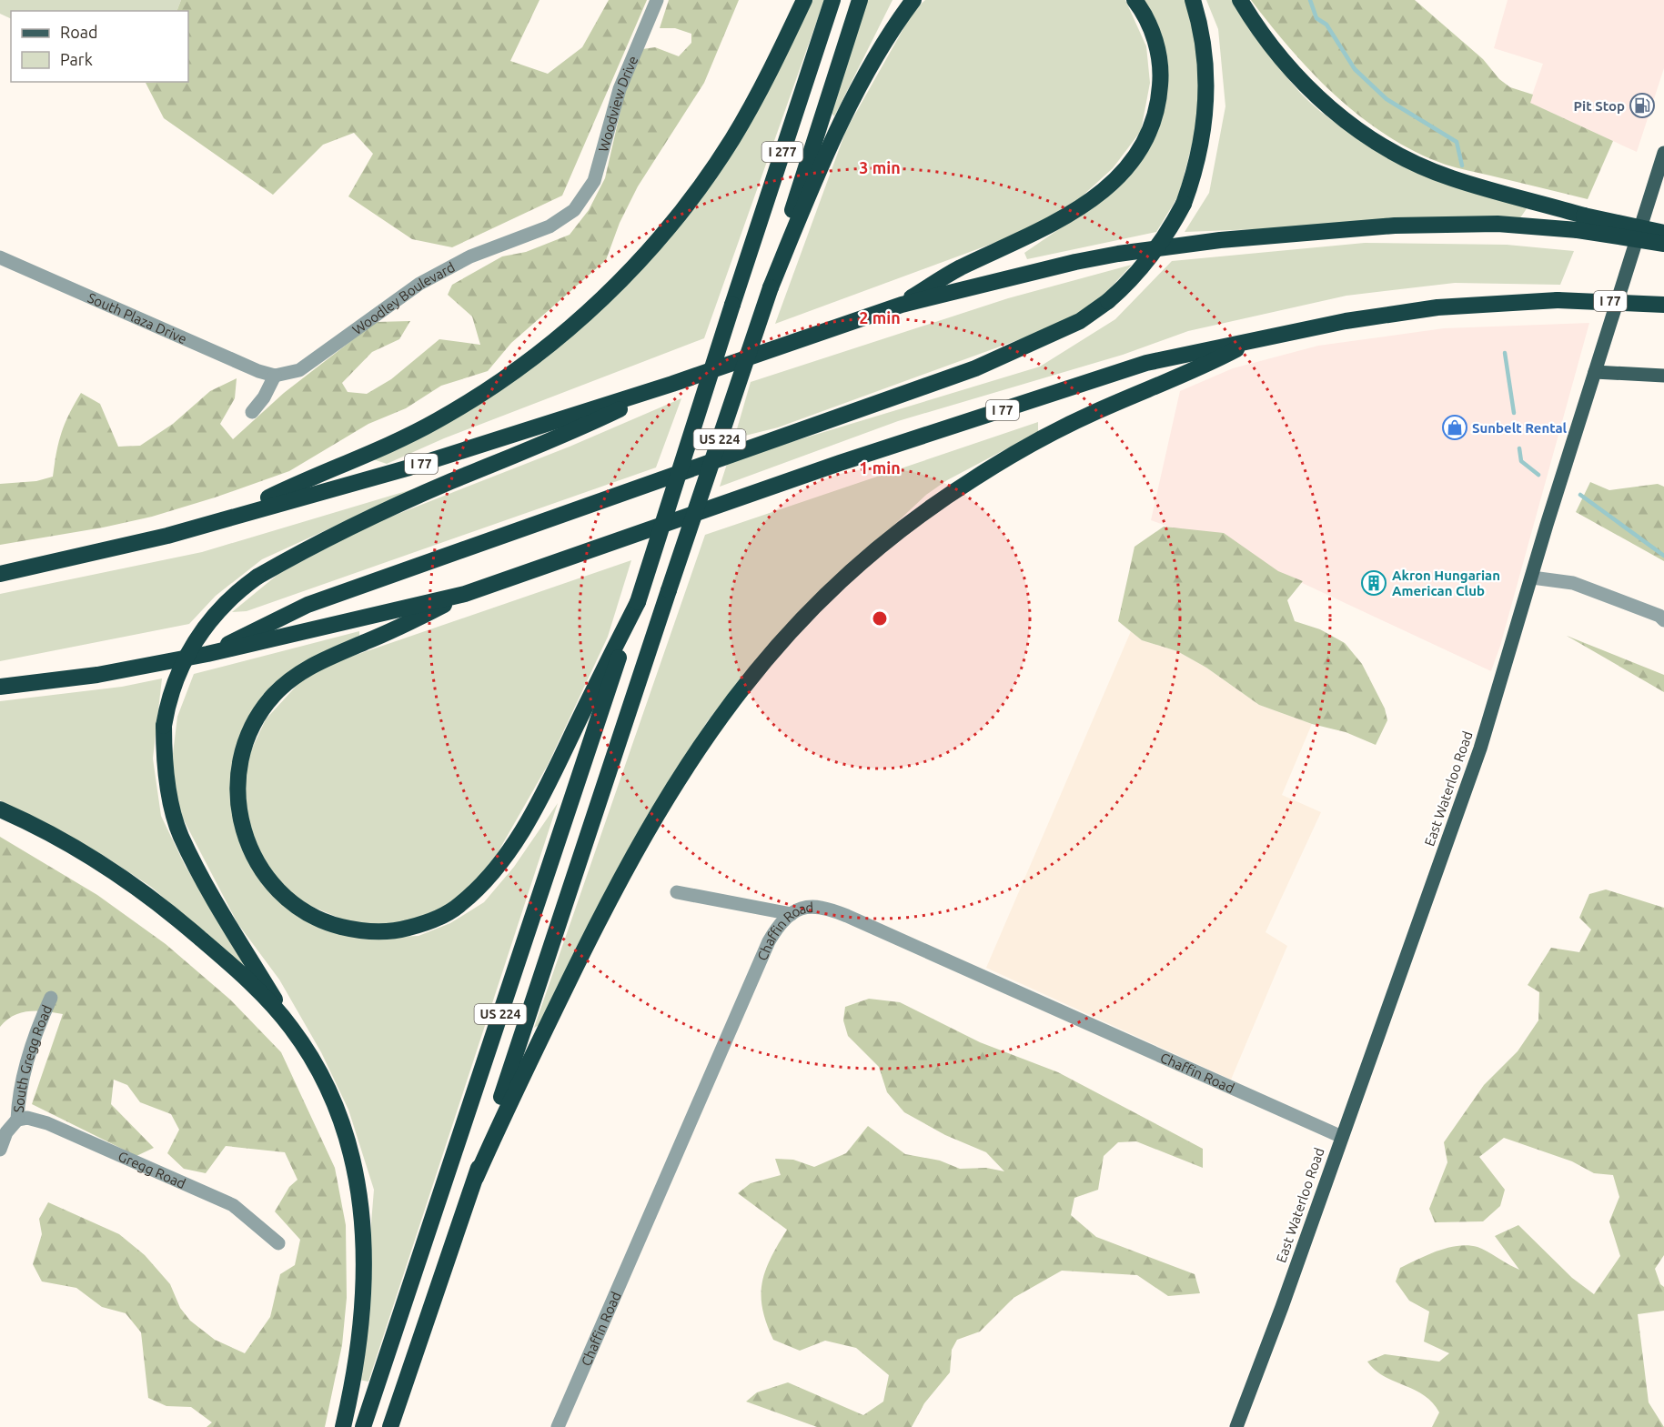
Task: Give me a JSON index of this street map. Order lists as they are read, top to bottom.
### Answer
{
  "streets": {
    "highway": ["I 277", "I 77", "US 224"],
    "main road": ["East Waterloo Road"],
    "street": [
      "Woodview Drive",
      "Woodley Boulevard",
      "South Plaza Drive",
      "Chaffin Road",
      "South Gregg Road",
      "Gregg Road"
    ]
  },
  "crossings": [
    ["Woodview Drive", "Woodley Boulevard"],
    ["I 277", "US 224"],
    ["Woodley Boulevard", "South Plaza Drive"],
    ["East Waterloo Road", "Chaffin Road"],
    ["South Gregg Road", "Gregg Road"]
  ],
  "places": {
    "fuel station": ["Pit Stop"],
    "shop": ["Sunbelt Rental"],
    "building": ["Akron Hungarian American Club"]
  },
  "legend": ["Road", "Park"],
  "rings": ["3 min", "2 min", "1 min"]
}
